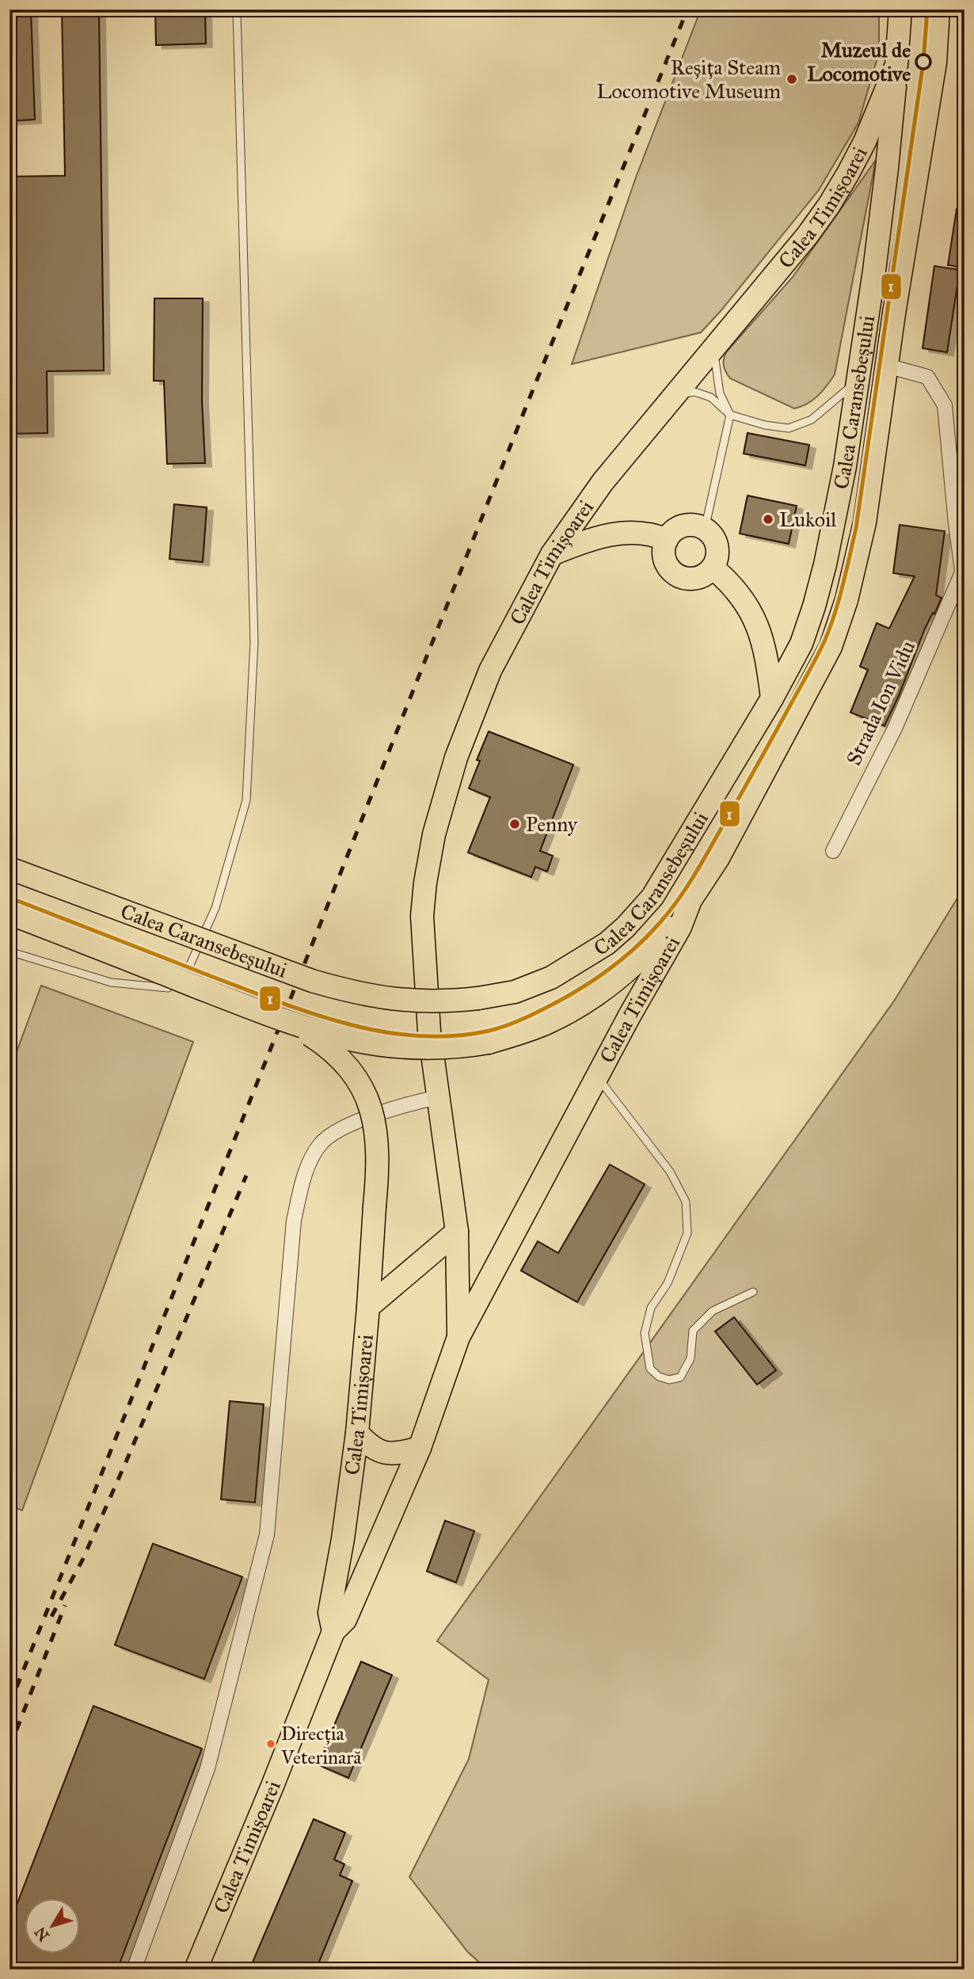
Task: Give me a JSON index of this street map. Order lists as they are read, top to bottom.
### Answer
{
  "streets": {
    "main road": ["Calea Timișoarei", "Calea Caransebeșului"],
    "street": ["Strada Ion Vidu"]
  },
  "crossings": [
    ["Calea Timișoarei", "Calea Caransebeșului"],
    ["Calea Timișoarei", "Strada Ion Vidu"]
  ],
  "places": [
    "Muzeul de Locomotive",
    "Reșița Steam Locomotive Museum",
    "Lukoil",
    "Penny",
    "Direcția Veterinară"
  ],
  "lines": ["transit line 1"],
  "north": "bottom left"
}
